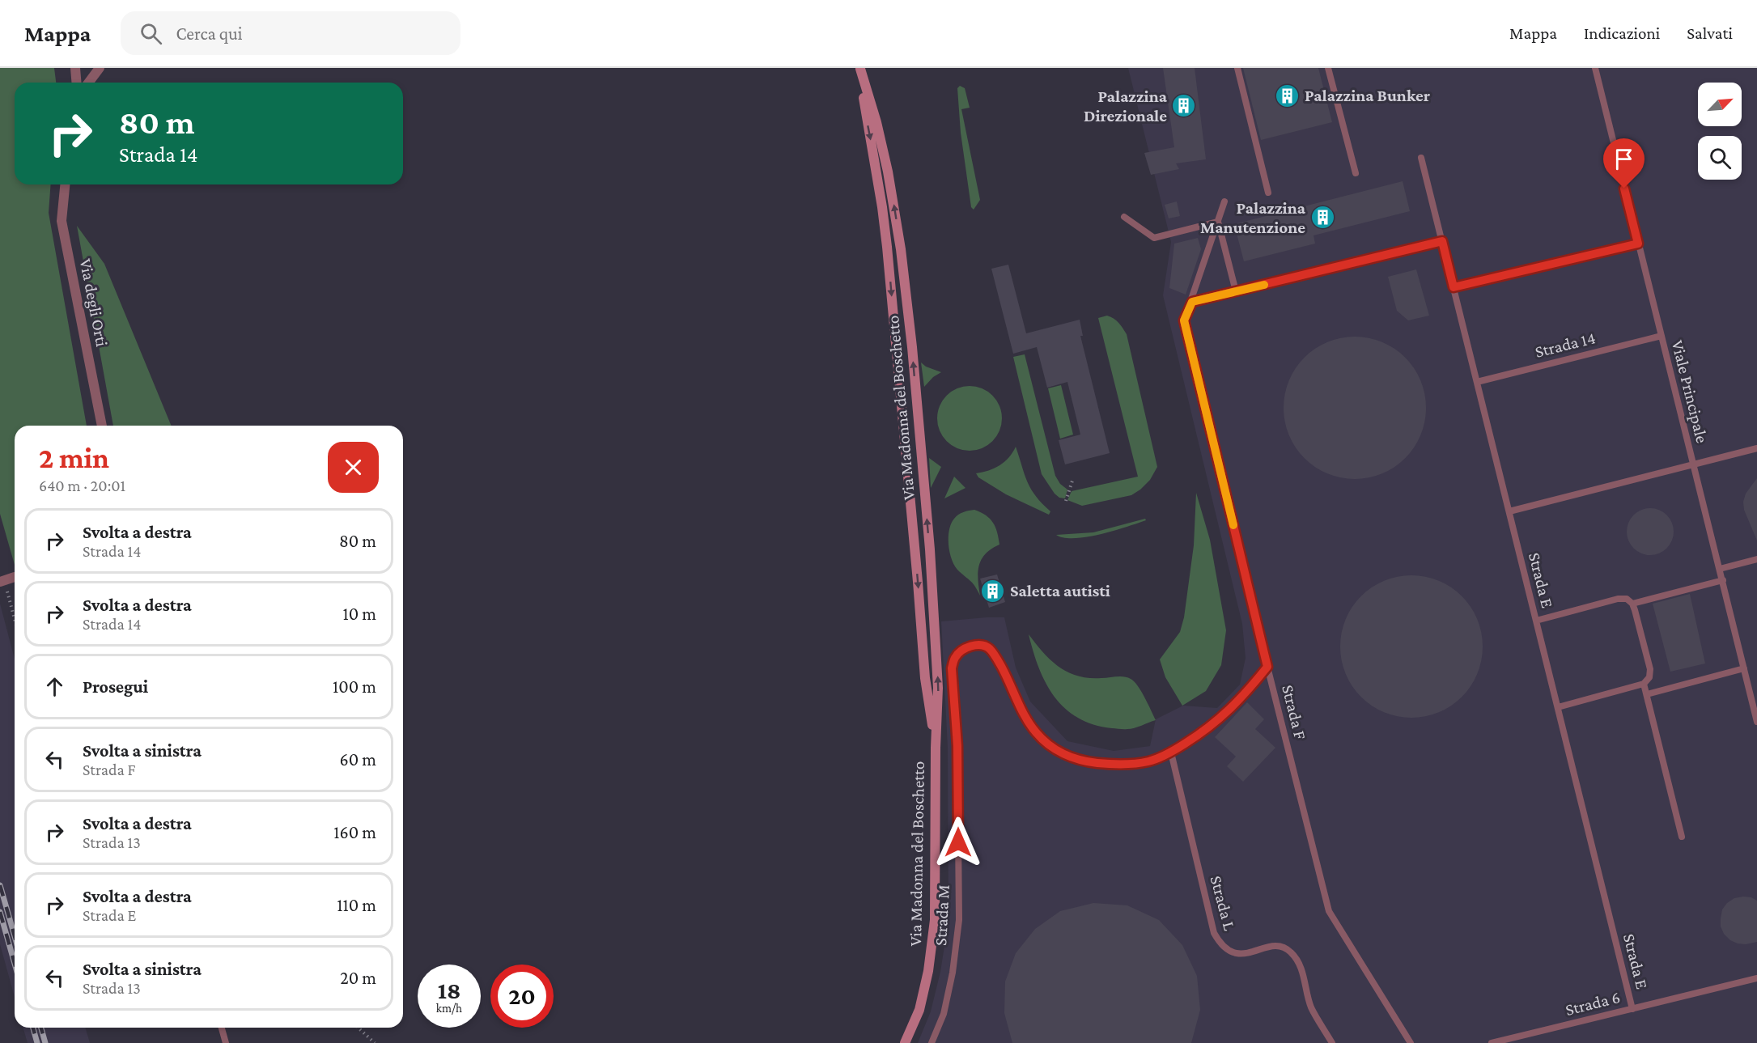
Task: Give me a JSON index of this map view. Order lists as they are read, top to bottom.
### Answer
{
  "streets": {
    "main road": ["Via Madonna del Boschetto"],
    "street": ["Via degli Orti"],
    "lane": [
      "Strada 14",
      "Viale Principale",
      "Strada E",
      "Strada F",
      "Strada L",
      "Strada M",
      "Strada 6"
    ]
  },
  "crossings": [
    ["Strada 14", "Viale Principale"],
    ["Strada 14", "Strada E"],
    ["Strada E", "Strada 6"],
    ["Strada L", "Strada M"]
  ],
  "places": {
    "building": [
      "Palazzina Bunker",
      "Palazzina Direzionale",
      "Palazzina Manutenzione",
      "Saletta autisti"
    ]
  },
  "north": "top right",
  "page": {
    "header": "Mappa",
    "search": "Cerca qui",
    "nav": ["Mappa", "Indicazioni", "Salvati"],
    "turn": ["80 m", "Strada 14"],
    "heading": ["2 min", "640 m · 20:01"],
    "list": [
      {
        "name": "Svolta a destra",
        "note": "Strada 14",
        "value": "80 m"
      },
      {
        "name": "Svolta a destra",
        "note": "Strada 14",
        "value": "10 m"
      },
      {
        "name": "Prosegui",
        "value": "100 m"
      },
      {
        "name": "Svolta a sinistra",
        "note": "Strada F",
        "value": "60 m"
      },
      {
        "name": "Svolta a destra",
        "note": "Strada 13",
        "value": "160 m"
      },
      {
        "name": "Svolta a destra",
        "note": "Strada E",
        "value": "110 m"
      },
      {
        "name": "Svolta a sinistra",
        "note": "Strada 13",
        "value": "20 m"
      }
    ],
    "speed": "18 km/h",
    "limit": "20"
  }
}
